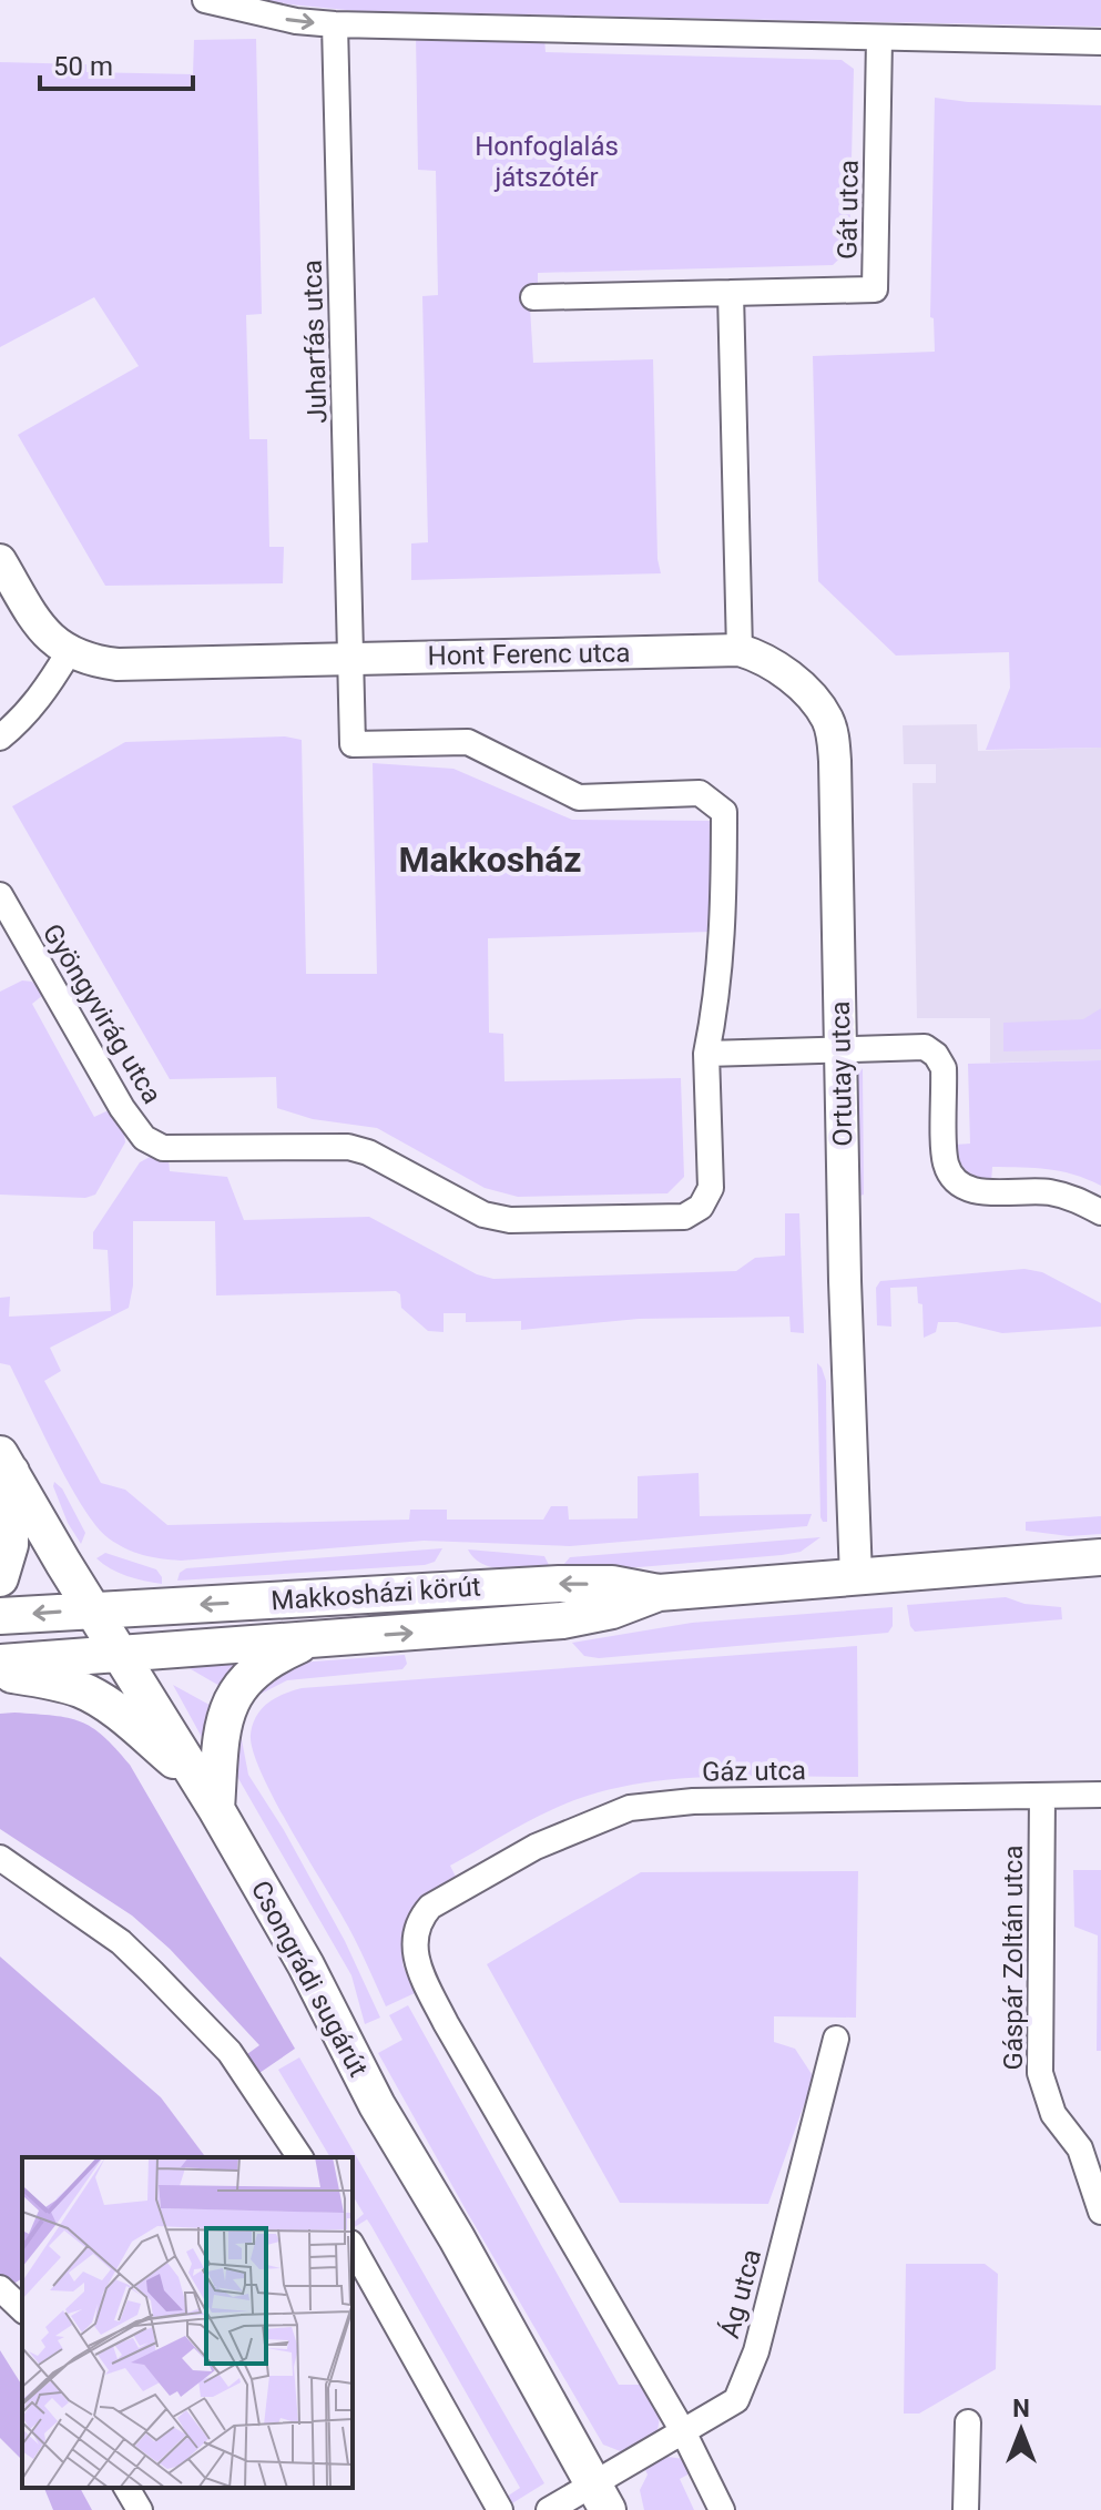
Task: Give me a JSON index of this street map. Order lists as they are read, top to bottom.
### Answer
{
  "streets": {
    "main road": ["Makkosházi körút", "Csongrádi sugárút"],
    "street": [
      "Gát utca",
      "Juharfás utca",
      "Hont Ferenc utca",
      "Gyöngyvirág utca",
      "Ortutay utca",
      "Gáz utca",
      "Gáspár Zoltán utca",
      "Ág utca"
    ]
  },
  "crossings": [
    ["Juharfás utca", "Hont Ferenc utca"],
    ["Hont Ferenc utca", "Ortutay utca"],
    ["Ortutay utca", "Makkosházi körút"],
    ["Makkosházi körút", "Csongrádi sugárút"],
    ["Gáz utca", "Gáspár Zoltán utca"],
    ["Gáz utca", "Ág utca"],
    ["Csongrádi sugárút", "Ág utca"]
  ],
  "districts": ["Makkosház"],
  "parks": ["Honfoglalás játszótér"],
  "scale_bar": "50 m",
  "north": "top"
}
